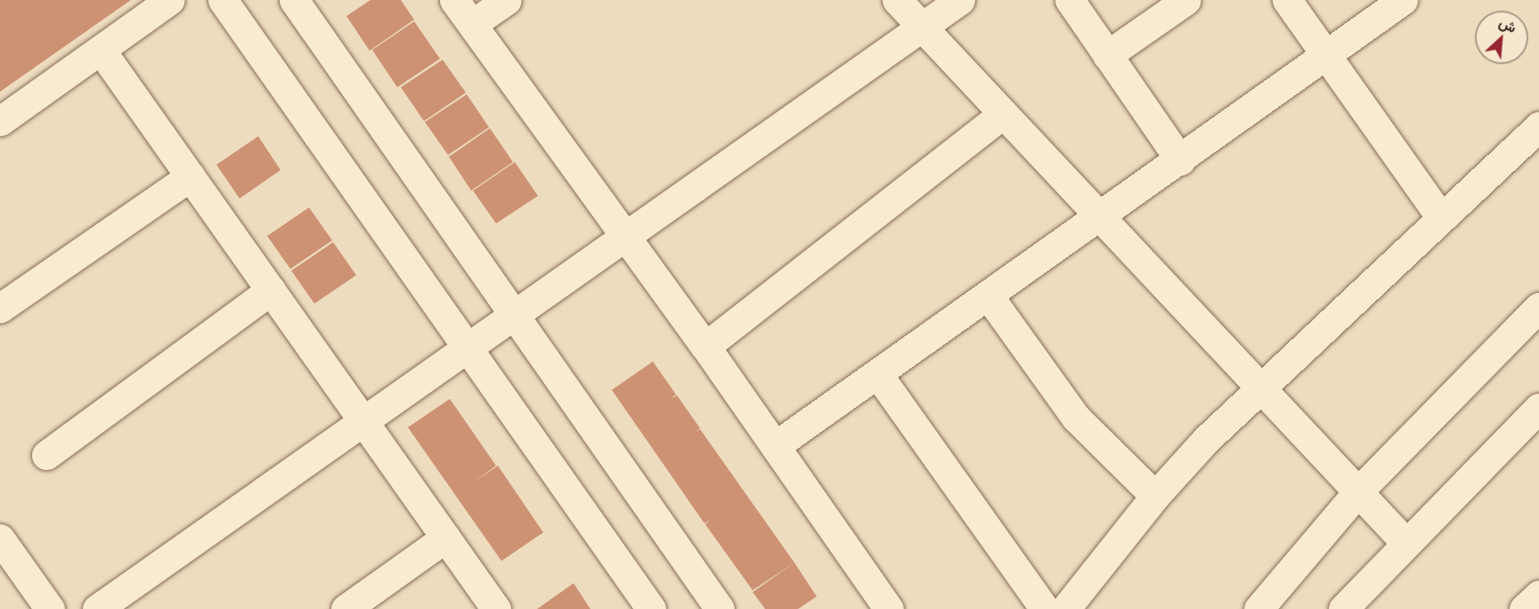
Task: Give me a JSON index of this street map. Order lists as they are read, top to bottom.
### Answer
{
  "north": "top right"
}
